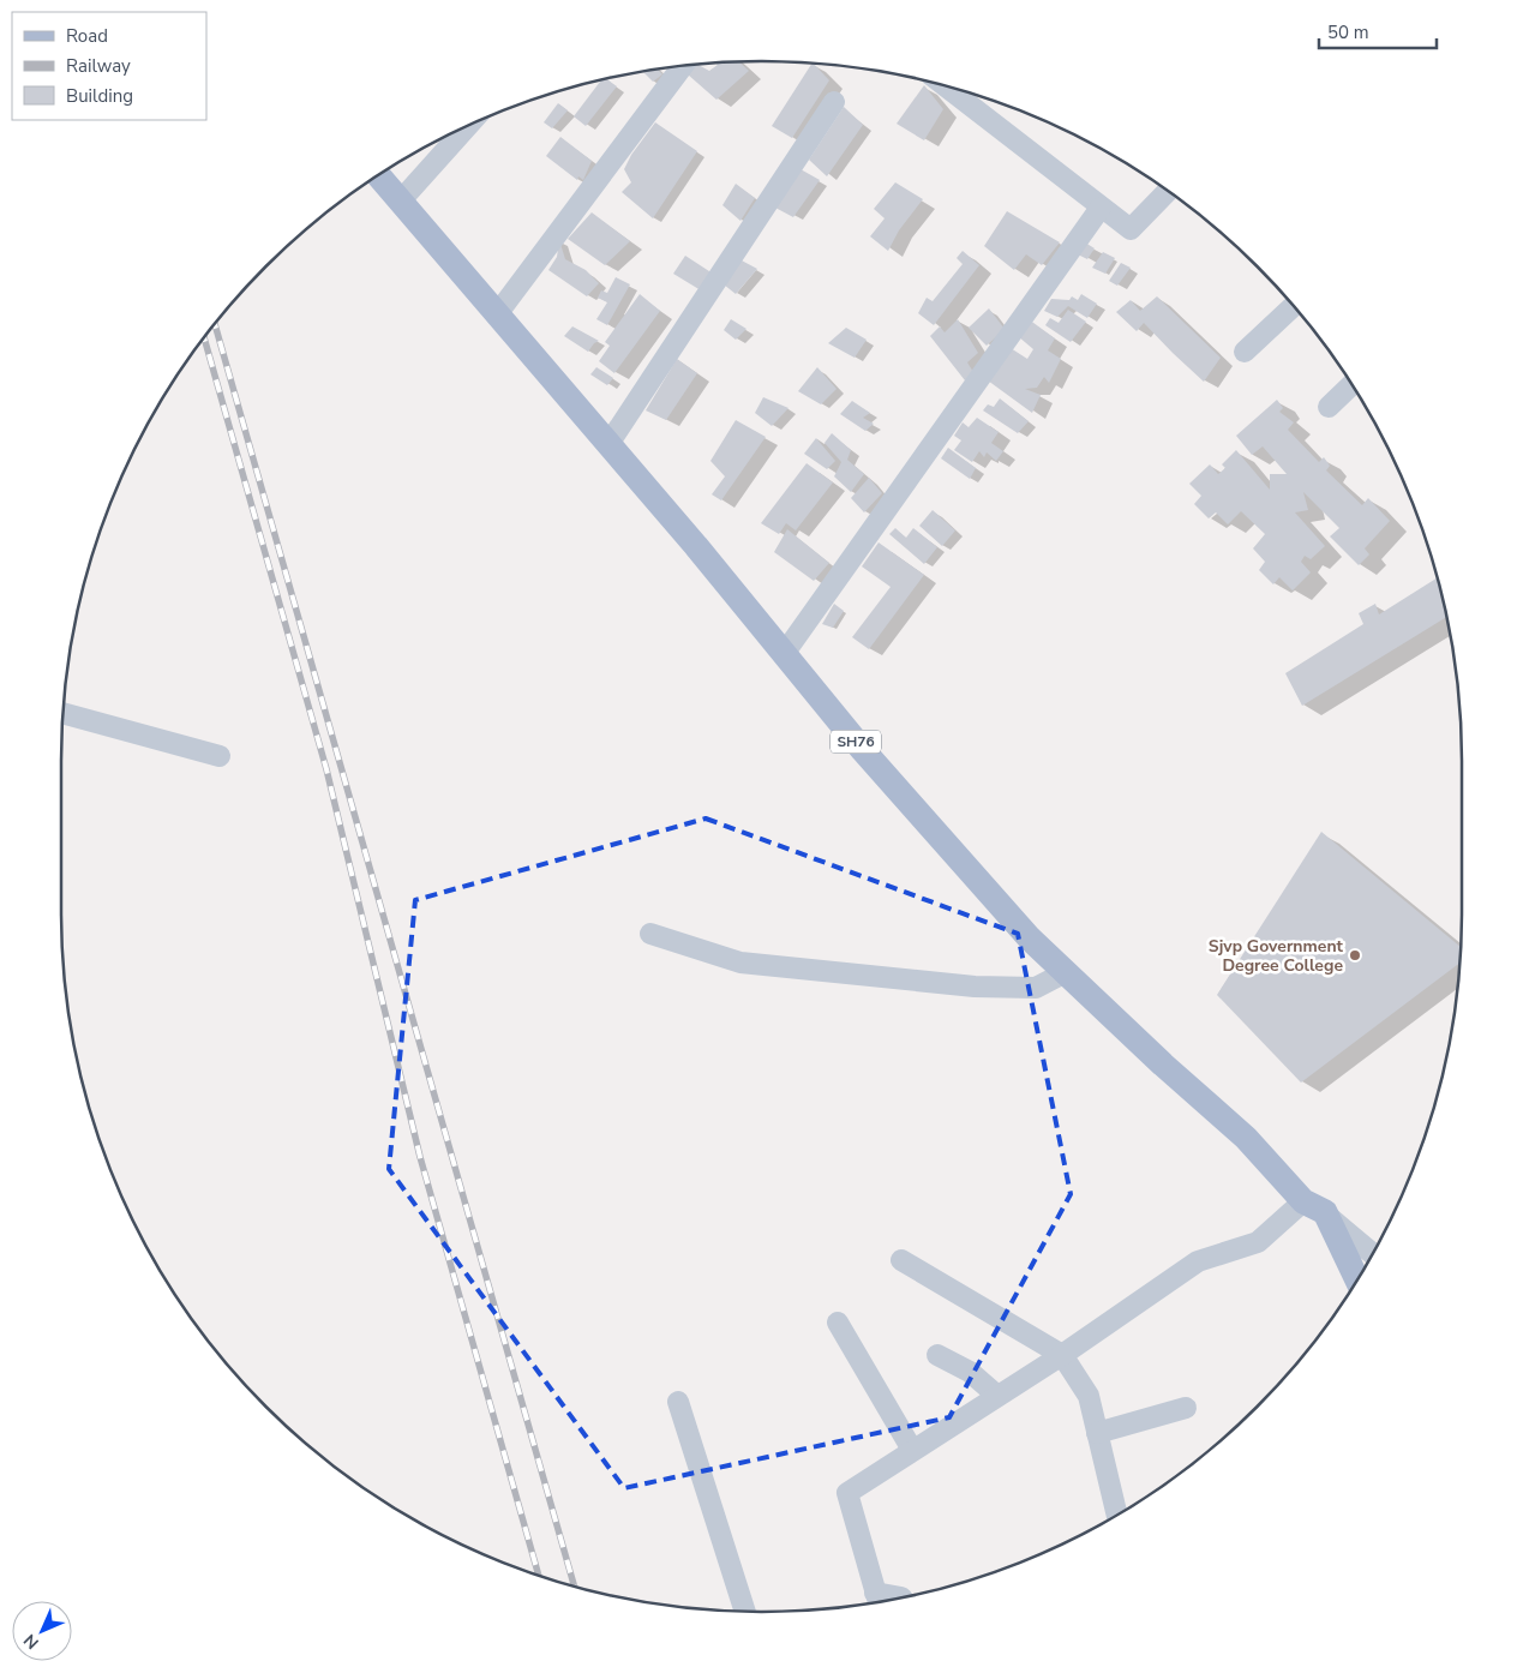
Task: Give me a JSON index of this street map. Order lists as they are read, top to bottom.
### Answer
{
  "streets": {
    "main road": ["SH76"]
  },
  "places": ["Sjvp Government Degree College"],
  "legend": ["Road", "Railway", "Building"],
  "scale_bar": "50 m",
  "north": "bottom left"
}
